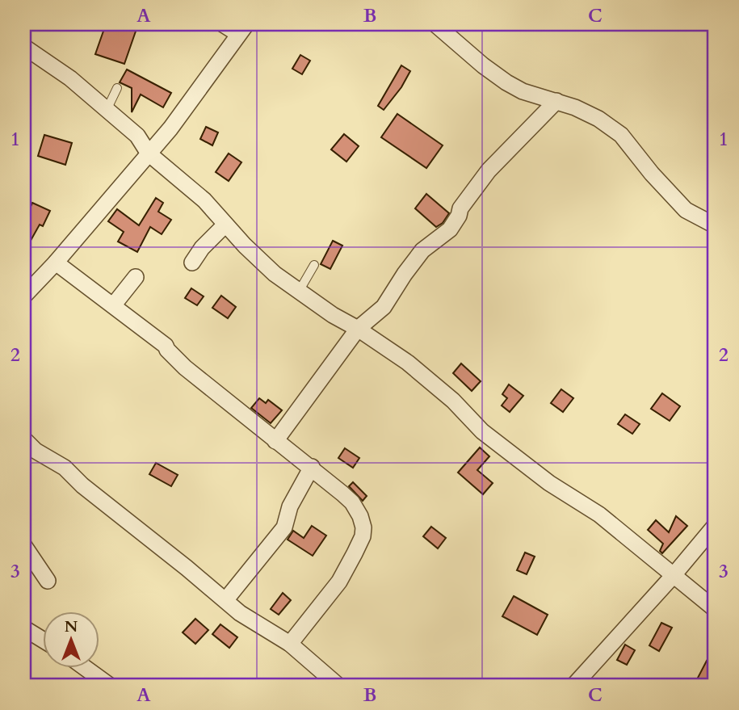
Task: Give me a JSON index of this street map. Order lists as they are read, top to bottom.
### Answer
{
  "north": "top",
  "grid": {
    "columns": ["A", "B", "C"],
    "rows": ["1", "2", "3"]
  }
}
